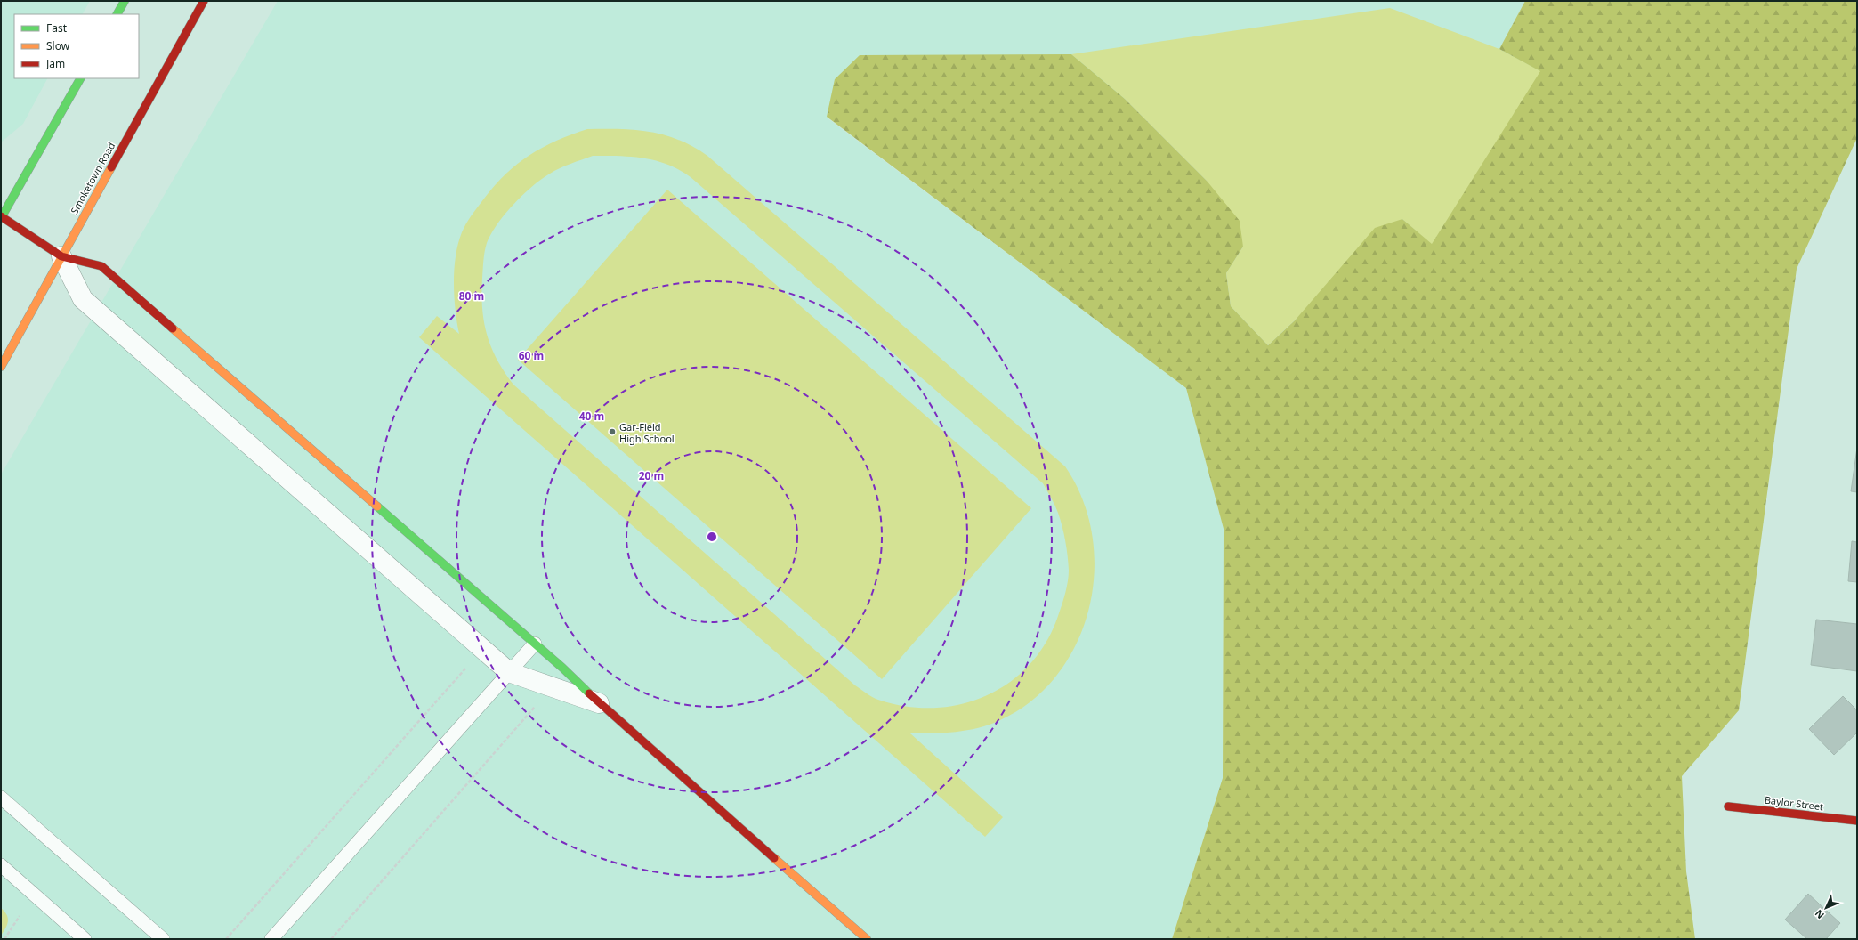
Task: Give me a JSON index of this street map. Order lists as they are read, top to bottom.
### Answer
{
  "streets": {
    "street": ["Smoketown Road", "Baylor Street"]
  },
  "places": ["Gar-Field High School"],
  "legend": ["Fast", "Slow", "Jam"],
  "north": "bottom left",
  "rings": [
    "80 m",
    "60 m",
    "40 m",
    "20 m"
  ]
}
